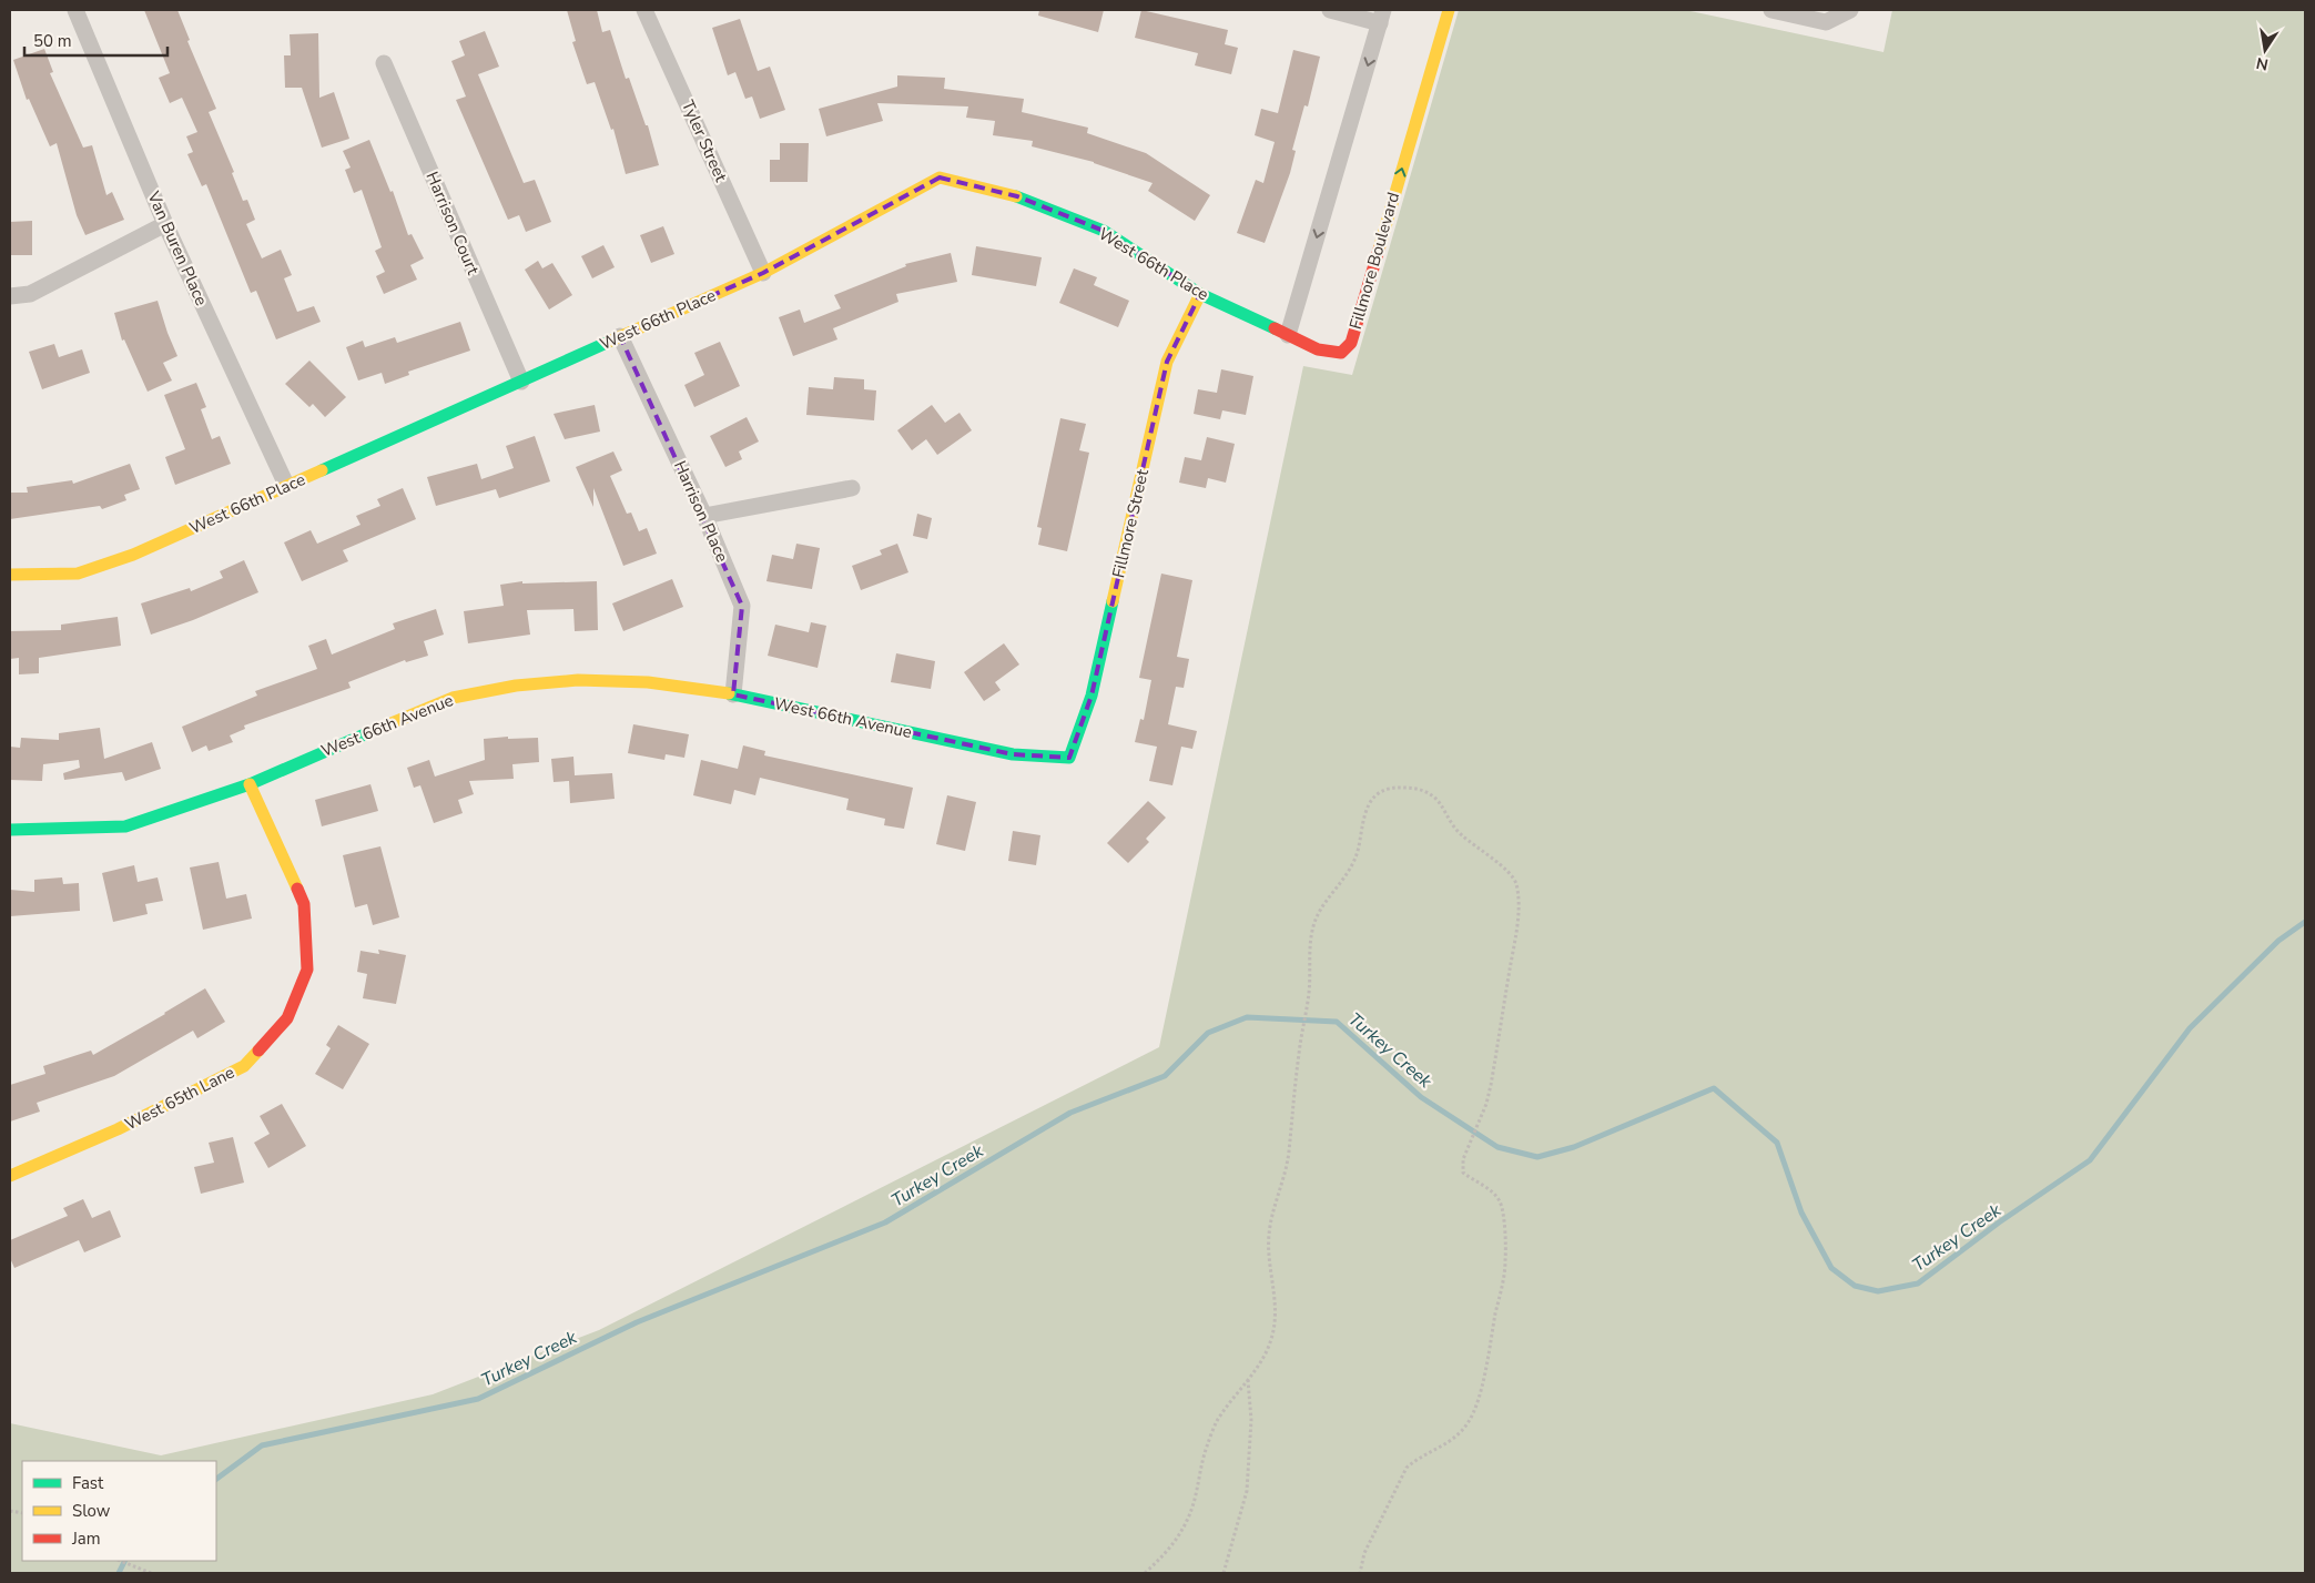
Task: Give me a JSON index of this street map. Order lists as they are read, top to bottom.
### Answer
{
  "streets": {
    "street": [
      "Tyler Street",
      "Harrison Court",
      "Van Buren Place",
      "Fillmore Boulevard",
      "West 66th Place",
      "Harrison Place",
      "Fillmore Street",
      "West 66th Avenue",
      "West 65th Lane"
    ]
  },
  "crossings": [
    ["Tyler Street", "West 66th Place"],
    ["Harrison Court", "West 66th Place"],
    ["Van Buren Place", "West 66th Place"],
    ["Fillmore Boulevard", "West 66th Place"],
    ["West 66th Place", "Harrison Place"],
    ["West 66th Place", "Fillmore Street"],
    ["Harrison Place", "West 66th Avenue"],
    ["Fillmore Street", "West 66th Avenue"],
    ["West 66th Avenue", "West 65th Lane"]
  ],
  "water": ["Turkey Creek"],
  "legend": ["Fast", "Slow", "Jam"],
  "scale_bar": "50 m",
  "north": "bottom"
}
